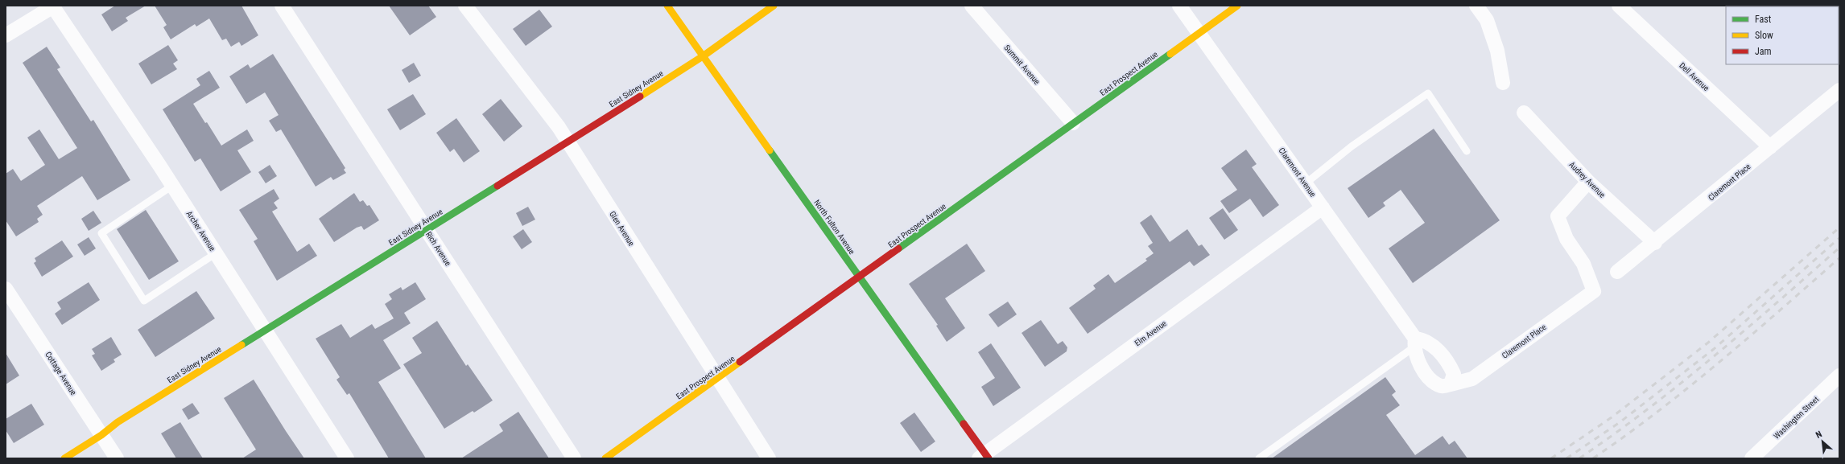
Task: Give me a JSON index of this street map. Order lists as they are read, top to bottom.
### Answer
{
  "streets": {
    "street": [
      "Summit Avenue",
      "East Prospect Avenue",
      "Dell Avenue",
      "East Sidney Avenue",
      "Claremont Avenue",
      "Audrey Avenue",
      "Claremont Place",
      "North Fulton Avenue",
      "Glen Avenue",
      "Archer Avenue",
      "Rich Avenue",
      "Elm Avenue",
      "Cottage Avenue",
      "Washington Street"
    ]
  },
  "crossings": [
    ["Summit Avenue", "East Prospect Avenue"],
    ["East Prospect Avenue", "Claremont Avenue"],
    ["East Prospect Avenue", "North Fulton Avenue"],
    ["East Prospect Avenue", "Glen Avenue"],
    ["Dell Avenue", "Claremont Place"],
    ["East Sidney Avenue", "North Fulton Avenue"],
    ["East Sidney Avenue", "Glen Avenue"],
    ["East Sidney Avenue", "Archer Avenue"],
    ["East Sidney Avenue", "Rich Avenue"],
    ["East Sidney Avenue", "Cottage Avenue"],
    ["Claremont Avenue", "Claremont Place"],
    ["Claremont Avenue", "Elm Avenue"],
    ["Audrey Avenue", "Claremont Place"],
    ["North Fulton Avenue", "Elm Avenue"]
  ],
  "legend": ["Fast", "Slow", "Jam"],
  "north": "top left"
}
